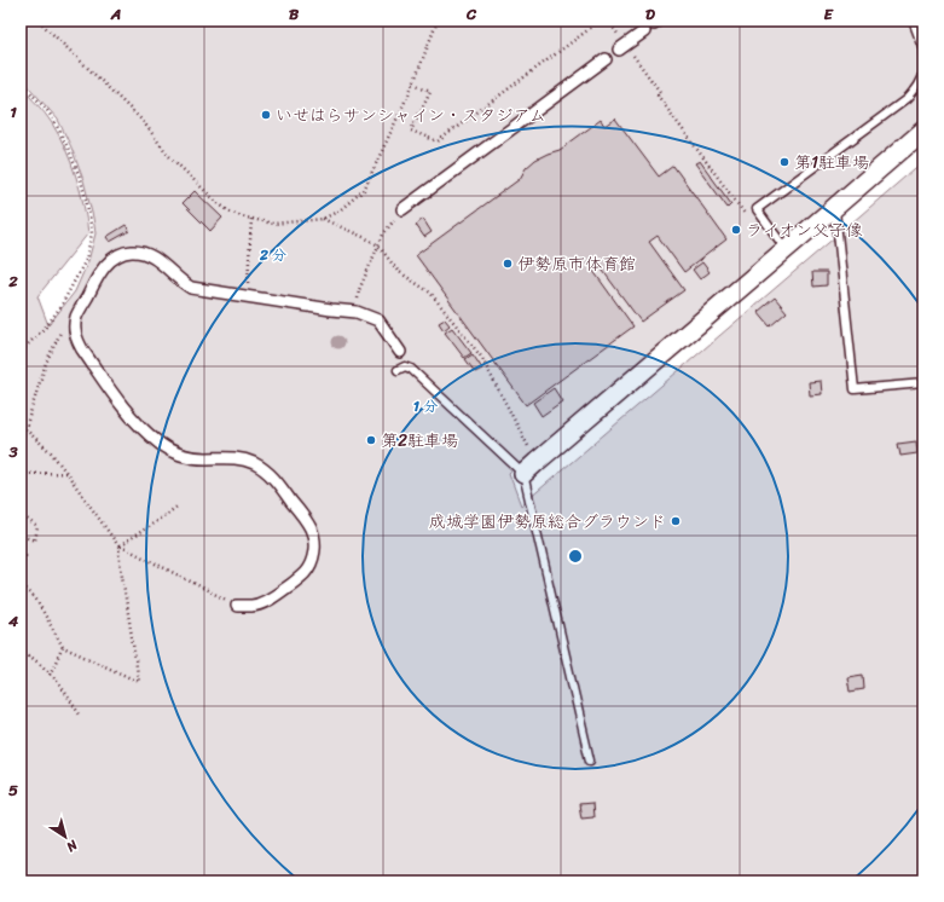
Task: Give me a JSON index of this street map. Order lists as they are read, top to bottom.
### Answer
{
  "places": [
    "いせはらサンシャイン・スタジアム",
    "第1駐車場",
    "ライオン父子像",
    "伊勢原市体育館",
    "第2駐車場",
    "成城学園伊勢原総合グラウンド"
  ],
  "north": "bottom right",
  "grid": {
    "columns": [
      "A",
      "B",
      "C",
      "D",
      "E"
    ],
    "rows": [
      "1",
      "2",
      "3",
      "4",
      "5"
    ]
  },
  "rings": ["2 分", "1 分"]
}
